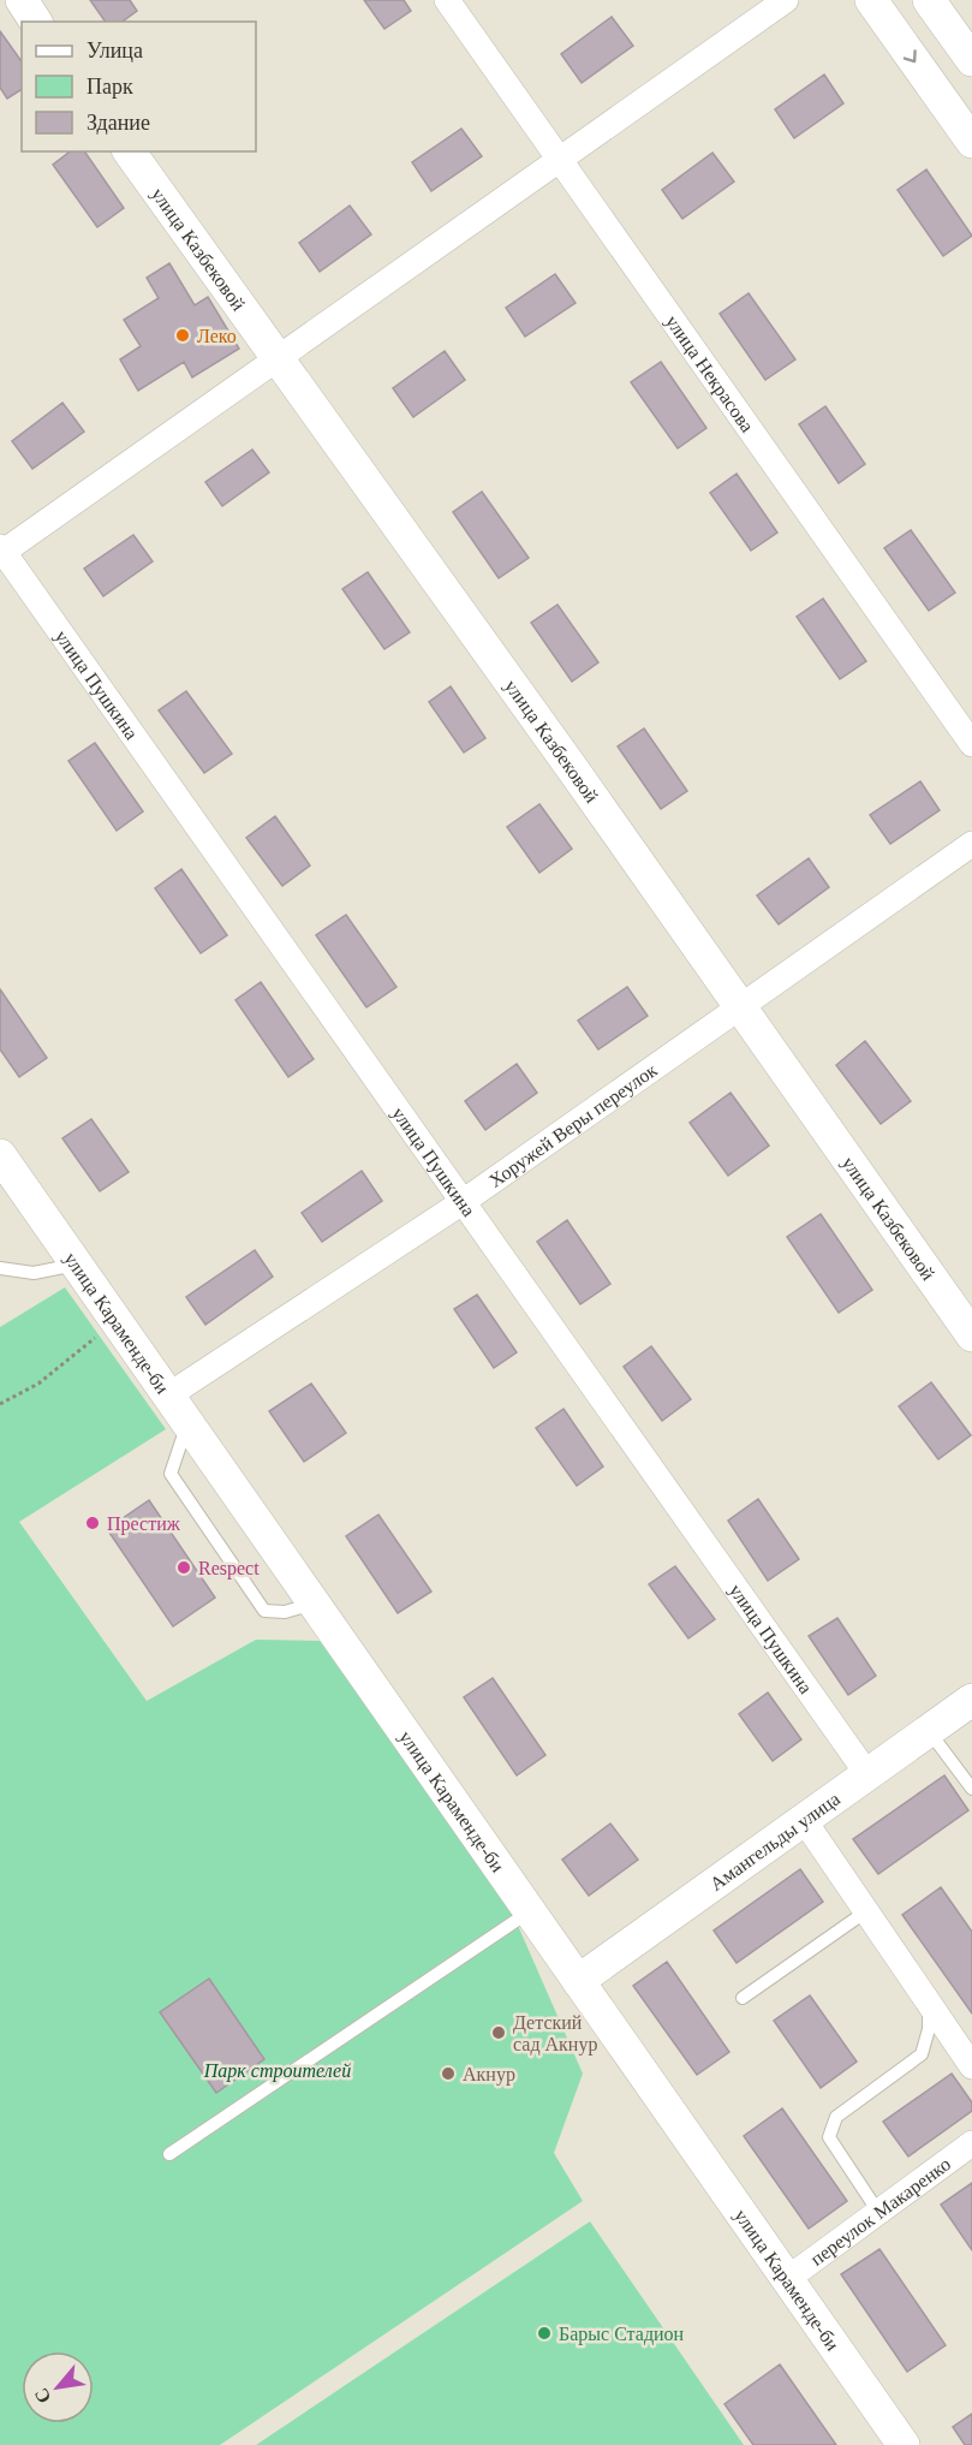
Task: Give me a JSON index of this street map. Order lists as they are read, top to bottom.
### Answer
{
  "streets": {
    "street": [
      "улица Казбековой",
      "улица Некрасова",
      "улица Пушкина",
      "Хоружей Веры переулок",
      "улица Караменде-би",
      "Амангельды улица",
      "переулок Макаренко"
    ]
  },
  "crossings": [
    ["улица Казбековой", "Хоружей Веры переулок"],
    ["улица Пушкина", "Хоружей Веры переулок"],
    ["улица Пушкина", "Амангельды улица"],
    ["Хоружей Веры переулок", "улица Караменде-би"],
    ["улица Караменде-би", "Амангельды улица"],
    ["улица Караменде-би", "переулок Макаренко"]
  ],
  "parks": ["Парк строителей"],
  "places": [
    "Леко",
    "Престиж",
    "Respect",
    "Детский сад Акнур",
    "Акнур",
    "Барыс Стадион"
  ],
  "legend": ["Улица", "Парк", "Здание"],
  "north": "bottom left"
}
